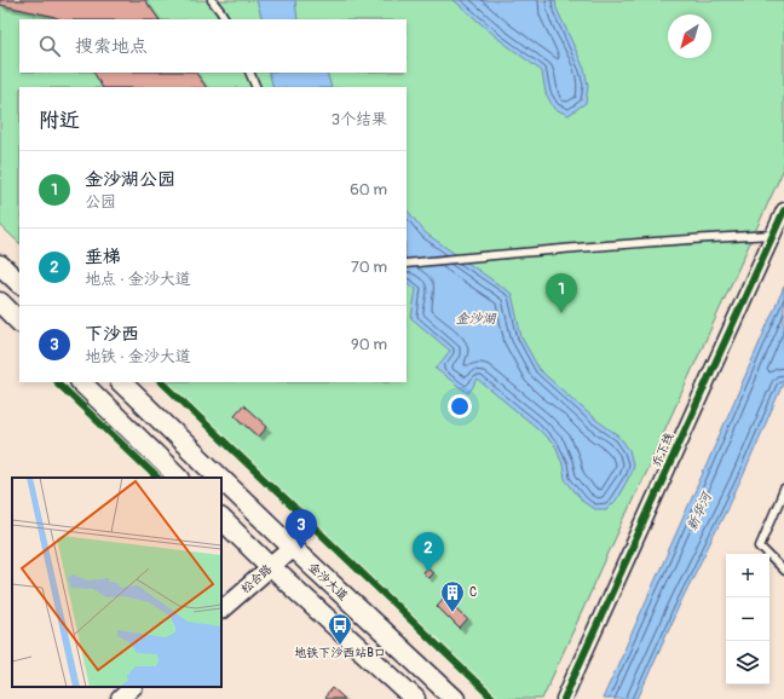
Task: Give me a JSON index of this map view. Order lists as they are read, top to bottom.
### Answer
{
  "streets": {
    "main road": ["金沙大道"],
    "street": ["乔下线", "松合路"]
  },
  "crossings": [
    ["松合路", "金沙大道"]
  ],
  "water": ["金沙湖", "新华河"],
  "places": {
    "building": ["C"],
    "bus stop": ["地铁下沙西站B口"]
  },
  "north": "bottom left",
  "page": {
    "search": "搜索地点",
    "heading": ["附近", "3个结果"],
    "list": [
      {
        "mark": "1",
        "name": "金沙湖公园",
        "note": "公园",
        "value": "60 m"
      },
      {
        "mark": "2",
        "name": "垂梯",
        "note": "地点 · 金沙大道",
        "value": "70 m"
      },
      {
        "mark": "3",
        "name": "下沙西",
        "note": "地铁 · 金沙大道",
        "value": "90 m"
      }
    ],
    "pins": ["1", "3", "2"],
    "map_buttons": ["+", "−"]
  }
}
